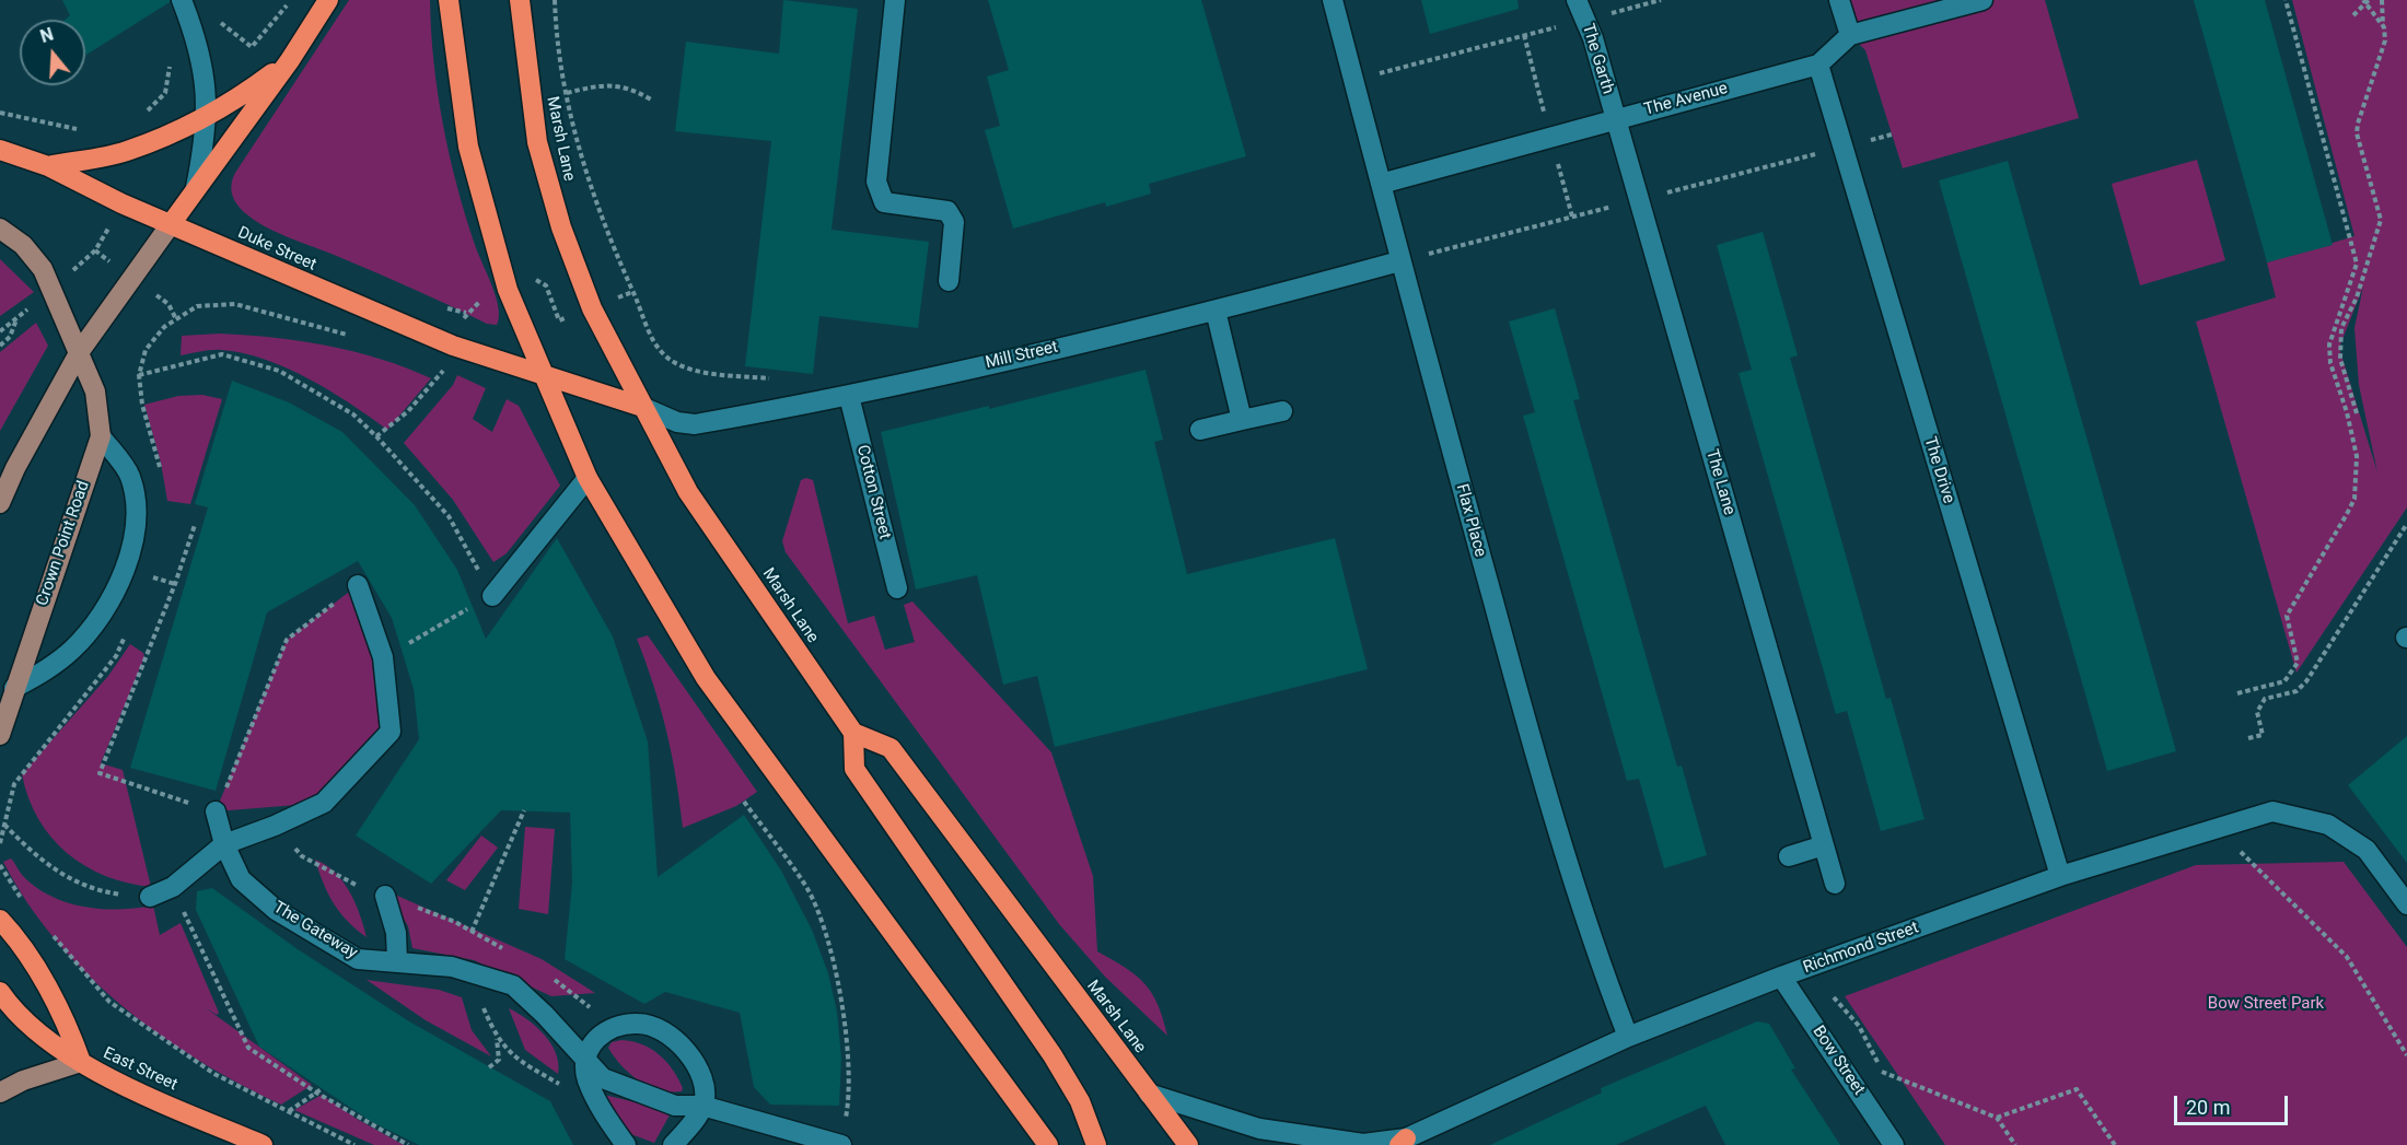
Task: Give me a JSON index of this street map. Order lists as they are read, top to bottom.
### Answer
{
  "streets": {
    "highway": ["Marsh Lane", "Duke Street", "East Street"],
    "main road": ["Crown Point Road"],
    "street": [
      "The Garth",
      "The Avenue",
      "Mill Street",
      "The Drive",
      "The Lane",
      "Cotton Street",
      "Flax Place",
      "The Gateway",
      "Richmond Street",
      "Bow Street"
    ]
  },
  "crossings": [
    ["The Garth", "The Avenue"],
    ["The Garth", "The Lane"],
    ["The Avenue", "The Drive"],
    ["The Avenue", "The Lane"],
    ["The Avenue", "Flax Place"],
    ["Marsh Lane", "Duke Street"],
    ["Marsh Lane", "Mill Street"],
    ["Marsh Lane", "Richmond Street"],
    ["Duke Street", "Mill Street"],
    ["Mill Street", "Cotton Street"],
    ["Mill Street", "Flax Place"],
    ["The Drive", "Richmond Street"],
    ["Flax Place", "Richmond Street"],
    ["Richmond Street", "Bow Street"]
  ],
  "parks": ["Bow Street Park"],
  "scale_bar": "20 m",
  "north": "top"
}
